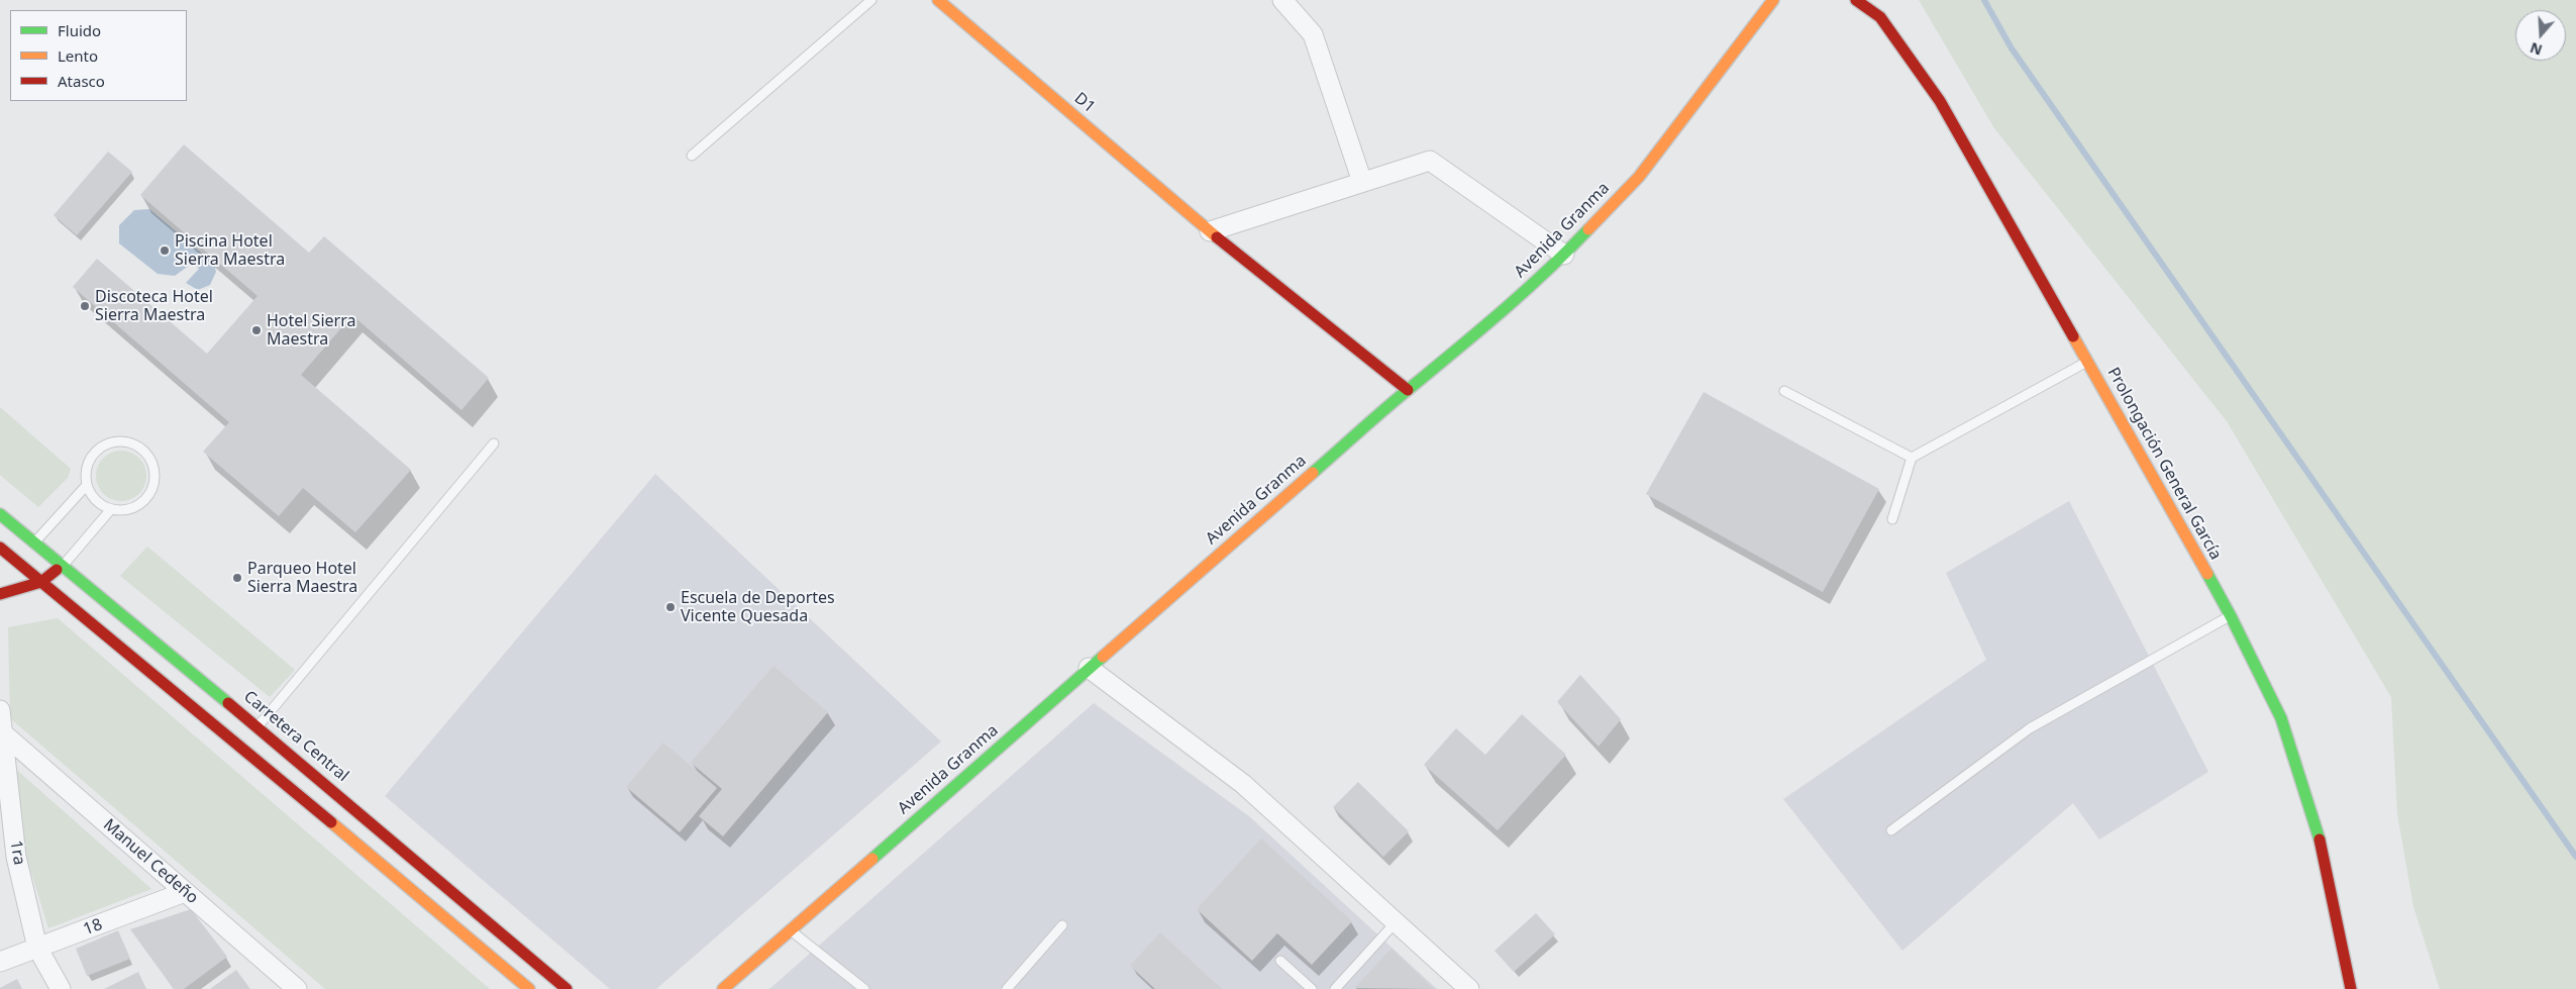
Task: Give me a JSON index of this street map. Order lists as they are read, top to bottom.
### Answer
{
  "streets": {
    "main road": [
      "D1",
      "Avenida Granma",
      "Prolongación General García",
      "Carretera Central"
    ],
    "street": ["1ra", "Manuel Cedeño", "18"]
  },
  "crossings": [
    ["D1", "Avenida Granma"],
    ["1ra", "Manuel Cedeño"],
    ["1ra", "18"],
    ["Manuel Cedeño", "18"]
  ],
  "places": [
    "Piscina Hotel Sierra Maestra",
    "Discoteca Hotel Sierra Maestra",
    "Hotel Sierra Maestra",
    "Parqueo Hotel Sierra Maestra",
    "Escuela de Deportes Vicente Quesada"
  ],
  "legend": ["Fluido", "Lento", "Atasco"],
  "north": "bottom"
}
